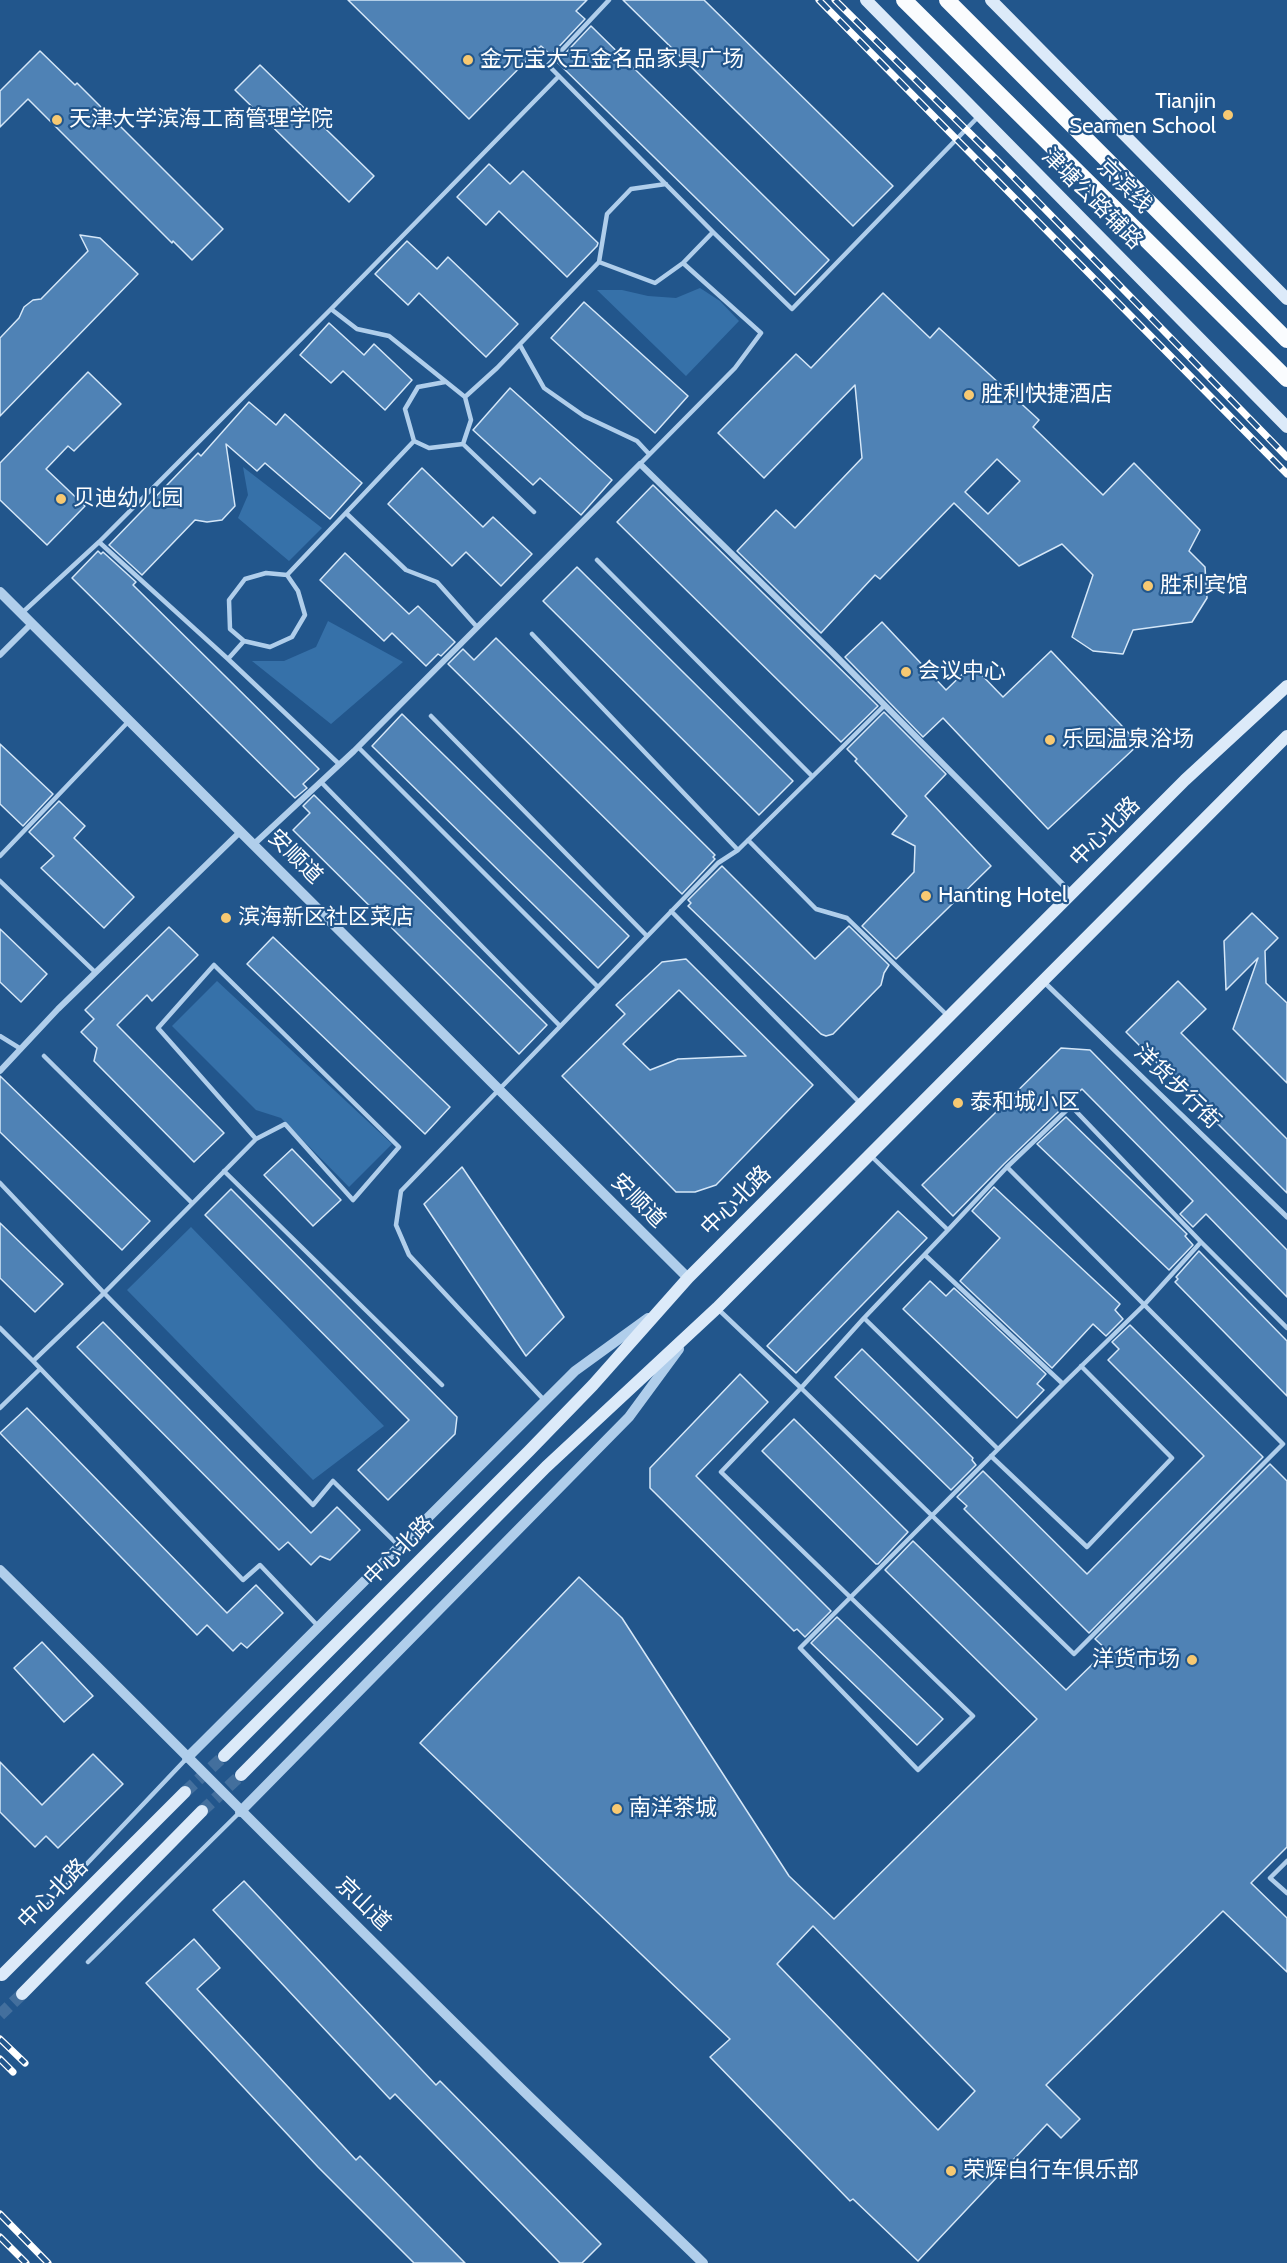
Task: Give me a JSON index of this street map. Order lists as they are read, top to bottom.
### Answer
{
  "streets": {
    "highway": ["京滨线"],
    "main road": ["津塘公路辅路", "中心北路"],
    "street": ["安顺道", "洋货步行街", "京山道"]
  },
  "crossings": [
    ["中心北路", "安顺道"],
    ["中心北路", "洋货步行街"]
  ],
  "places": [
    "金元宝大五金名品家具广场",
    "Tianjin Seamen School",
    "天津大学滨海工商管理学院",
    "胜利快捷酒店",
    "贝迪幼儿园",
    "胜利宾馆",
    "会议中心",
    "乐园温泉浴场",
    "Hanting Hotel",
    "滨海新区社区菜店",
    "泰和城小区",
    "洋货市场",
    "南洋茶城",
    "荣辉自行车俱乐部"
  ]
}
